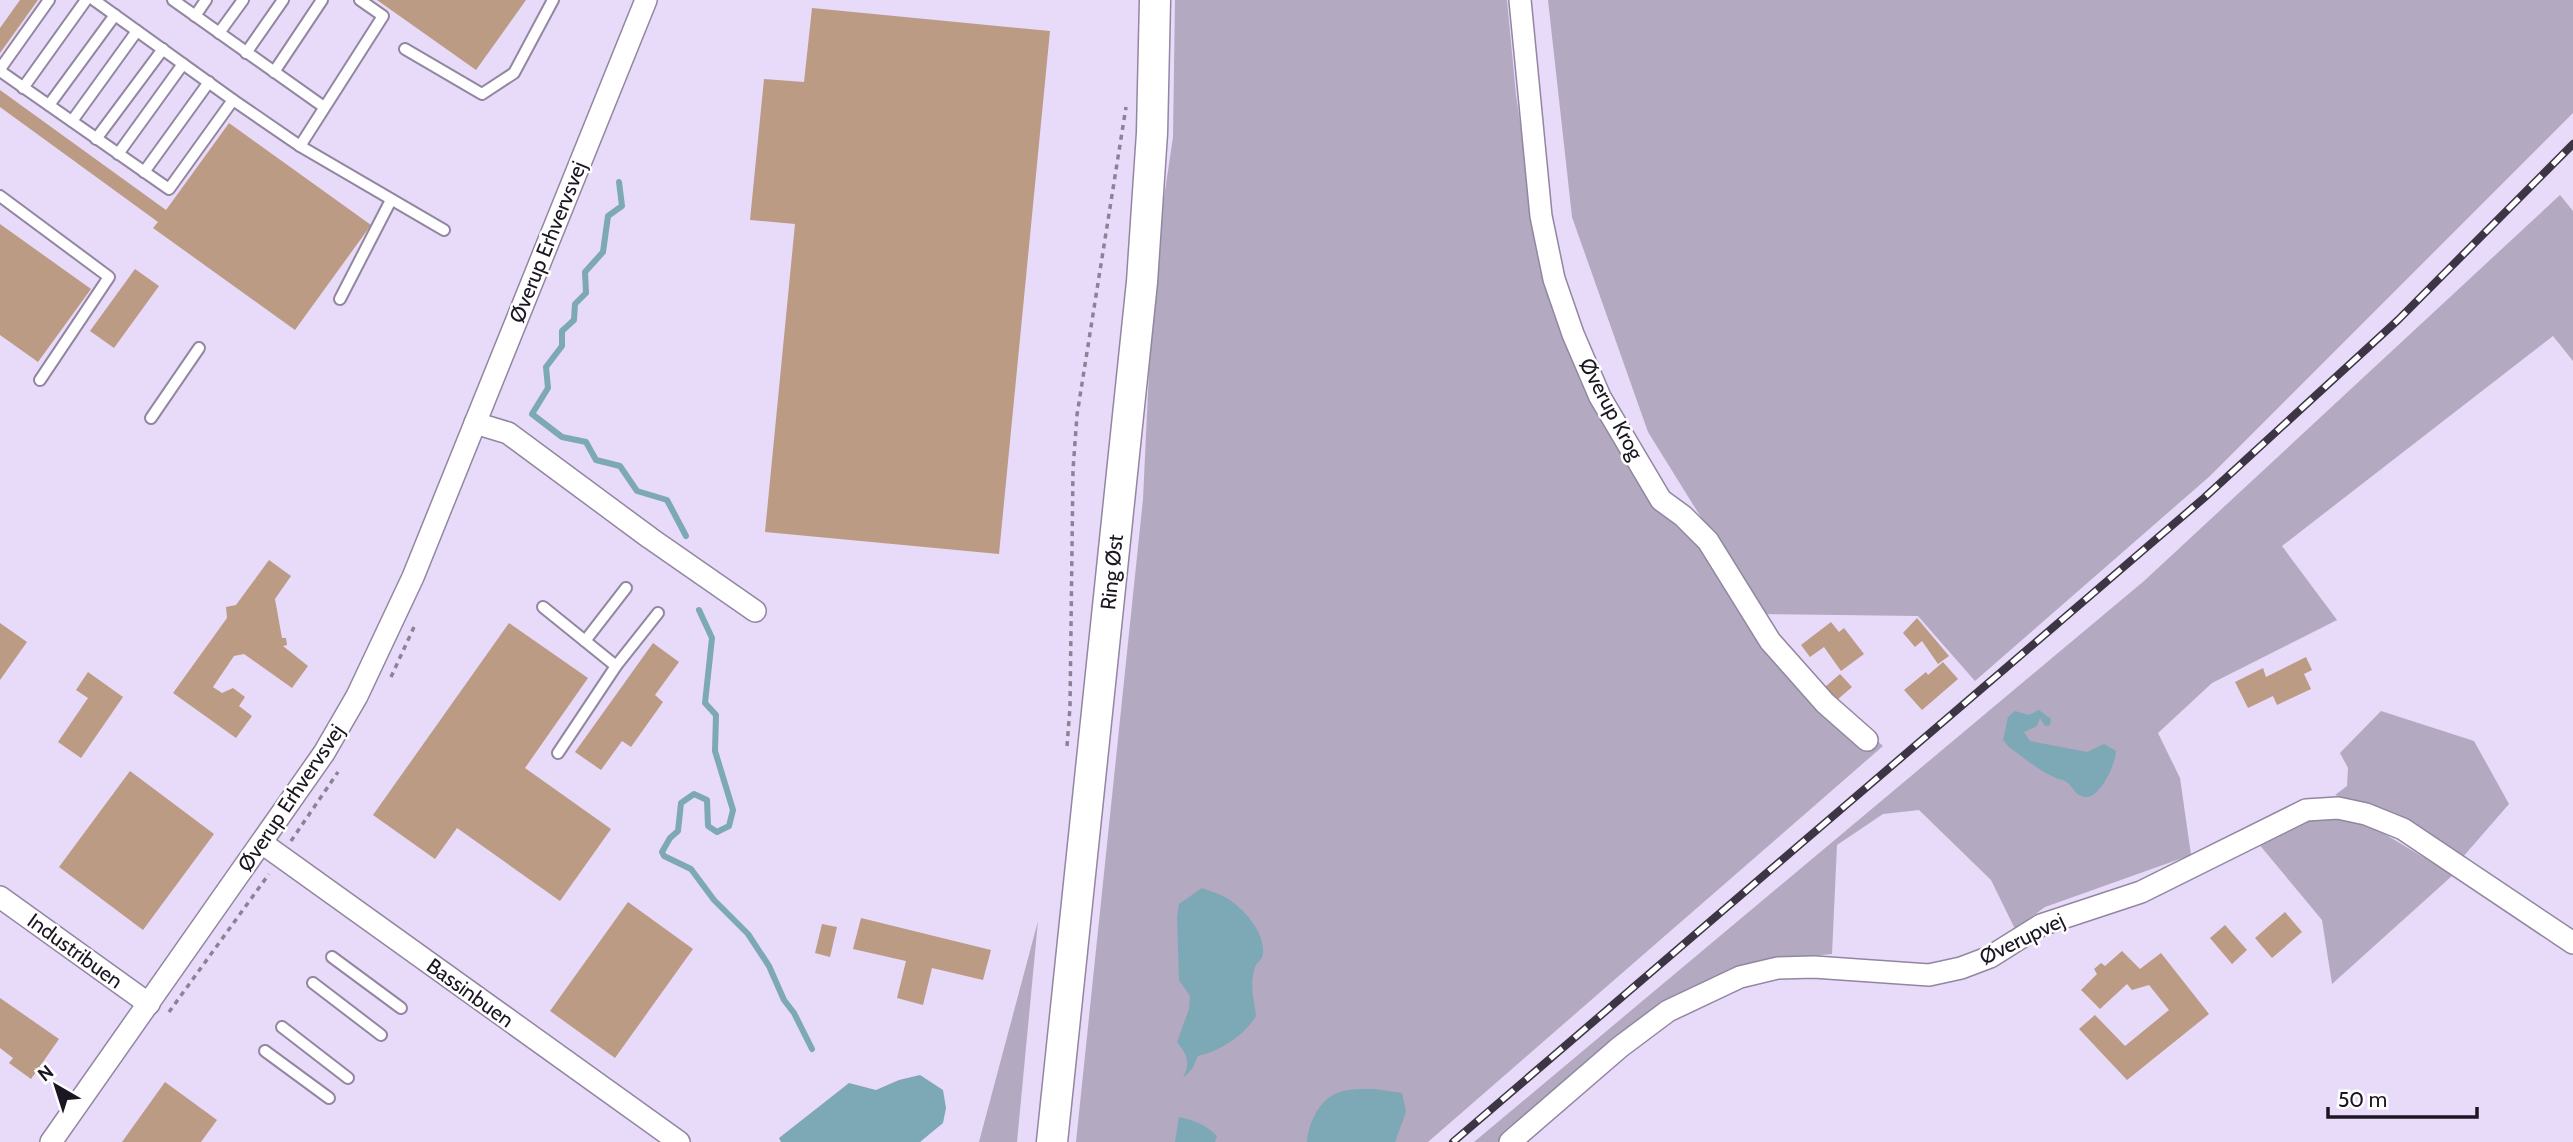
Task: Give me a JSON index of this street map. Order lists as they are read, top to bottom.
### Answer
{
  "streets": {
    "main road": ["Ring Øst"],
    "street": [
      "Øverup Erhvervsvej",
      "Øverup Krog",
      "Øverupvej",
      "Industribuen",
      "Bassinbuen"
    ]
  },
  "crossings": [
    ["Øverup Erhvervsvej", "Industribuen"],
    ["Øverup Erhvervsvej", "Bassinbuen"]
  ],
  "scale_bar": "50 m",
  "north": "top left"
}
